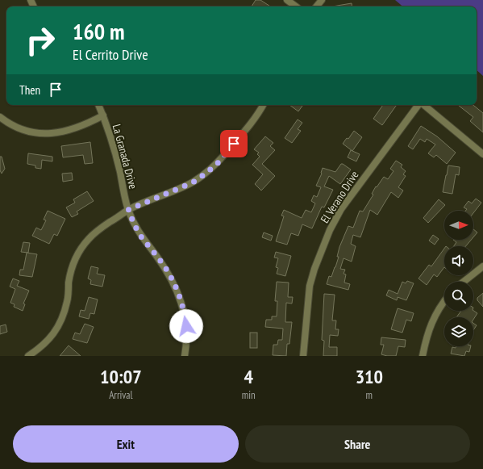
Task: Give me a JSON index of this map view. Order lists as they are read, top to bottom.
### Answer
{
  "streets": {
    "street": ["La Granada Drive", "El Verano Drive"]
  },
  "north": "right",
  "page": {
    "turn": ["160 m", "El Cerrito Drive"],
    "then": "Then",
    "eta": [
      "10:07",
      "Arrival",
      "4",
      "min",
      "310",
      "m"
    ],
    "buttons": ["Exit", "Share"]
  }
}
